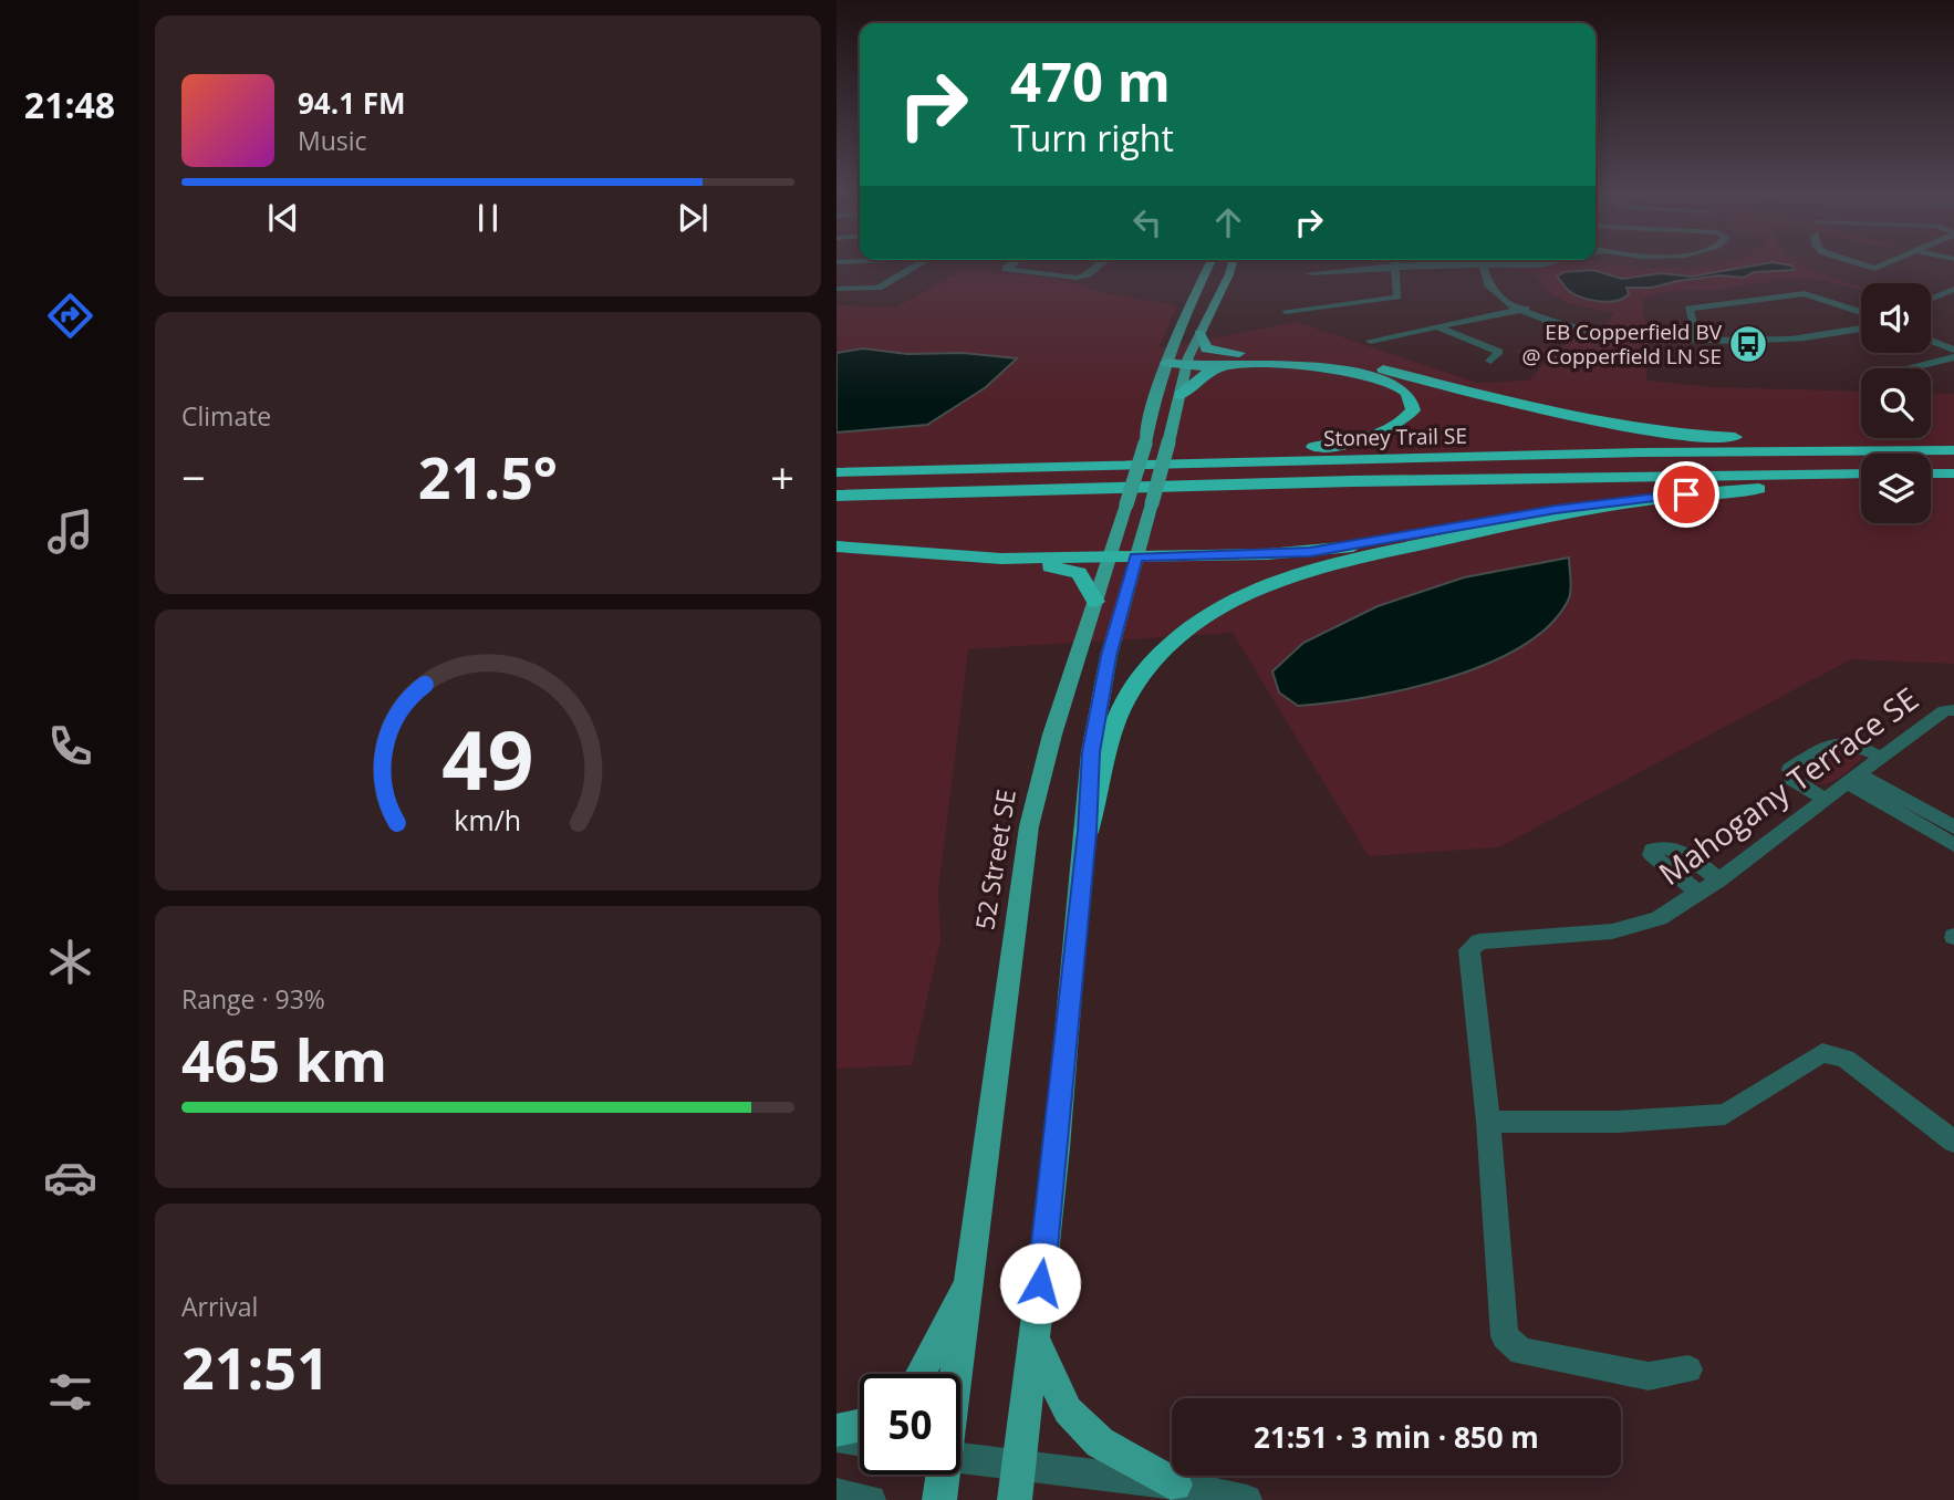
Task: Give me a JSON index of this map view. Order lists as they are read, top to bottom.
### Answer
{
  "streets": {
    "highway": ["Stoney Trail SE"],
    "main road": ["52 Street SE"],
    "street": ["Mahogany Terrace SE"]
  },
  "places": {
    "bus stop": ["EB Copperfield BV @ Copperfield LN SE"]
  },
  "page": {
    "tabs": "21:48",
    "turn": ["470 m", "Turn right"],
    "song": ["94.1 FM", "Music"],
    "tile": [
      "Climate",
      ["Range · 93%", "465 km"],
      ["Arrival", "21:51"]
    ],
    "heat": ["−", "21.5°", "+"],
    "limit": "50",
    "trip": "21:51 · 3 min · 850 m",
    "gauge": ["49", "km/h"]
  }
}
